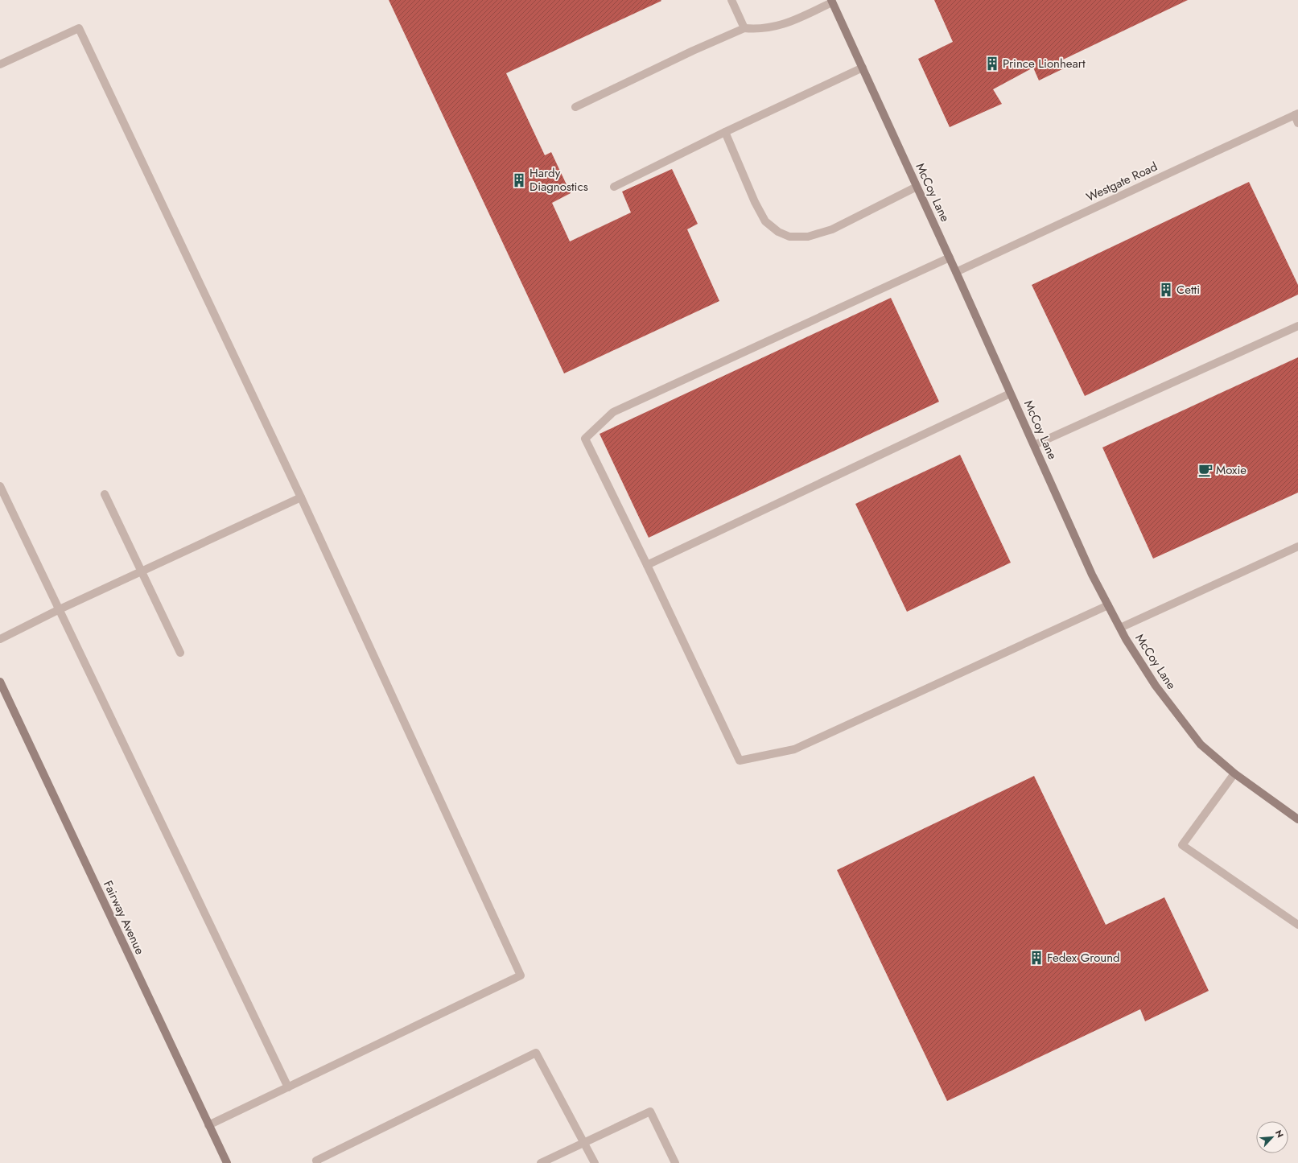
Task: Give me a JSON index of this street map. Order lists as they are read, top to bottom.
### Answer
{
  "streets": {
    "street": ["Westgate Road", "McCoy Lane", "Fairway Avenue"]
  },
  "crossings": [
    ["Westgate Road", "McCoy Lane"]
  ],
  "places": {
    "building": [
      "Prince Lionheart",
      "Hardy Diagnostics",
      "Cetti",
      "Fedex Ground"
    ],
    "cafe": ["Moxie"]
  },
  "north": "top right"
}
